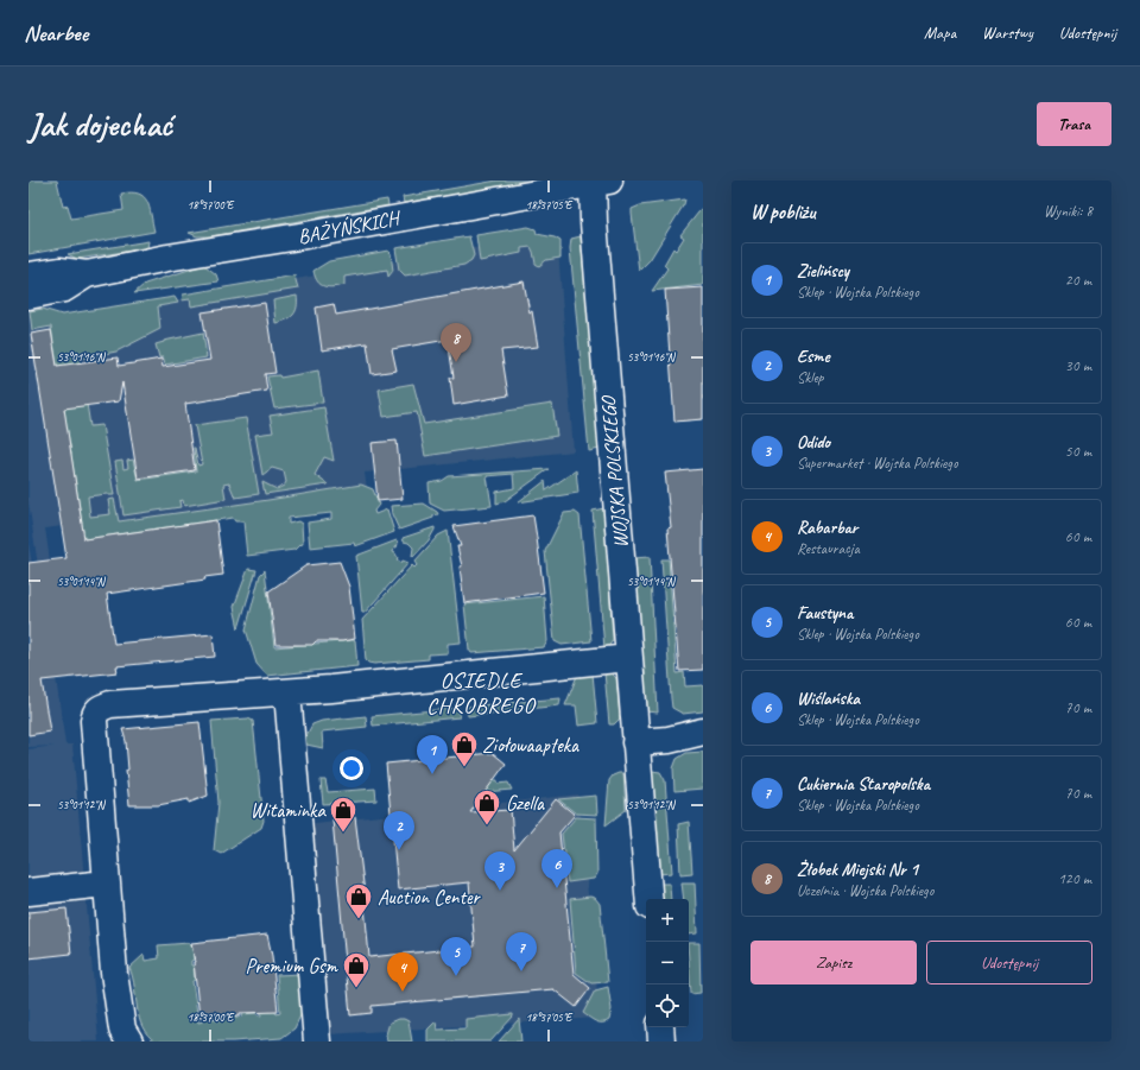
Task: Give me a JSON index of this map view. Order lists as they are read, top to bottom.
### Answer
{
  "streets": {
    "street": ["BAŻYŃSKICH", "WOJSKA POLSKIEGO"]
  },
  "crossings": [
    ["BAŻYŃSKICH", "WOJSKA POLSKIEGO"]
  ],
  "districts": ["OSIEDLE CHROBREGO"],
  "places": {
    "shop": [
      "Ziołowaapteka",
      "Gzella",
      "Witaminka",
      "Auction Center",
      "Premium Gsm"
    ]
  },
  "page": {
    "header": "Nearbee",
    "nav": ["Mapa", "Warstwy", "Udostępnij"],
    "buttons": [
      "Trasa",
      ["Zapisz", "Udostępnij"]
    ],
    "title": "Jak dojechać",
    "heading": ["W pobliżu", "Wyniki: 8"],
    "list": [
      {
        "mark": "1",
        "name": "Zielińscy",
        "note": "Sklep · Wojska Polskiego",
        "value": "20 m"
      },
      {
        "mark": "2",
        "name": "Esme",
        "note": "Sklep",
        "value": "30 m"
      },
      {
        "mark": "3",
        "name": "Odido",
        "note": "Supermarket · Wojska Polskiego",
        "value": "50 m"
      },
      {
        "mark": "4",
        "name": "Rabarbar",
        "note": "Restauracja",
        "value": "60 m"
      },
      {
        "mark": "5",
        "name": "Faustyna",
        "note": "Sklep · Wojska Polskiego",
        "value": "60 m"
      },
      {
        "mark": "6",
        "name": "Wiślańska",
        "note": "Sklep · Wojska Polskiego",
        "value": "70 m"
      },
      {
        "mark": "7",
        "name": "Cukiernia Staropolska",
        "note": "Sklep · Wojska Polskiego",
        "value": "70 m"
      },
      {
        "mark": "8",
        "name": "Żłobek Miejski Nr 1",
        "note": "Uczelnia · Wojska Polskiego",
        "value": "120 m"
      }
    ],
    "pins": [
      "8",
      "1",
      "2",
      "6",
      "3",
      "7",
      "5",
      "4"
    ],
    "map_buttons": ["+", "−"]
  },
  "coordinates": [
    "18°37'00\"E",
    "18°37'05\"E",
    "53°01'16\"N",
    "53°01'14\"N",
    "53°01'12\"N"
  ]
}
